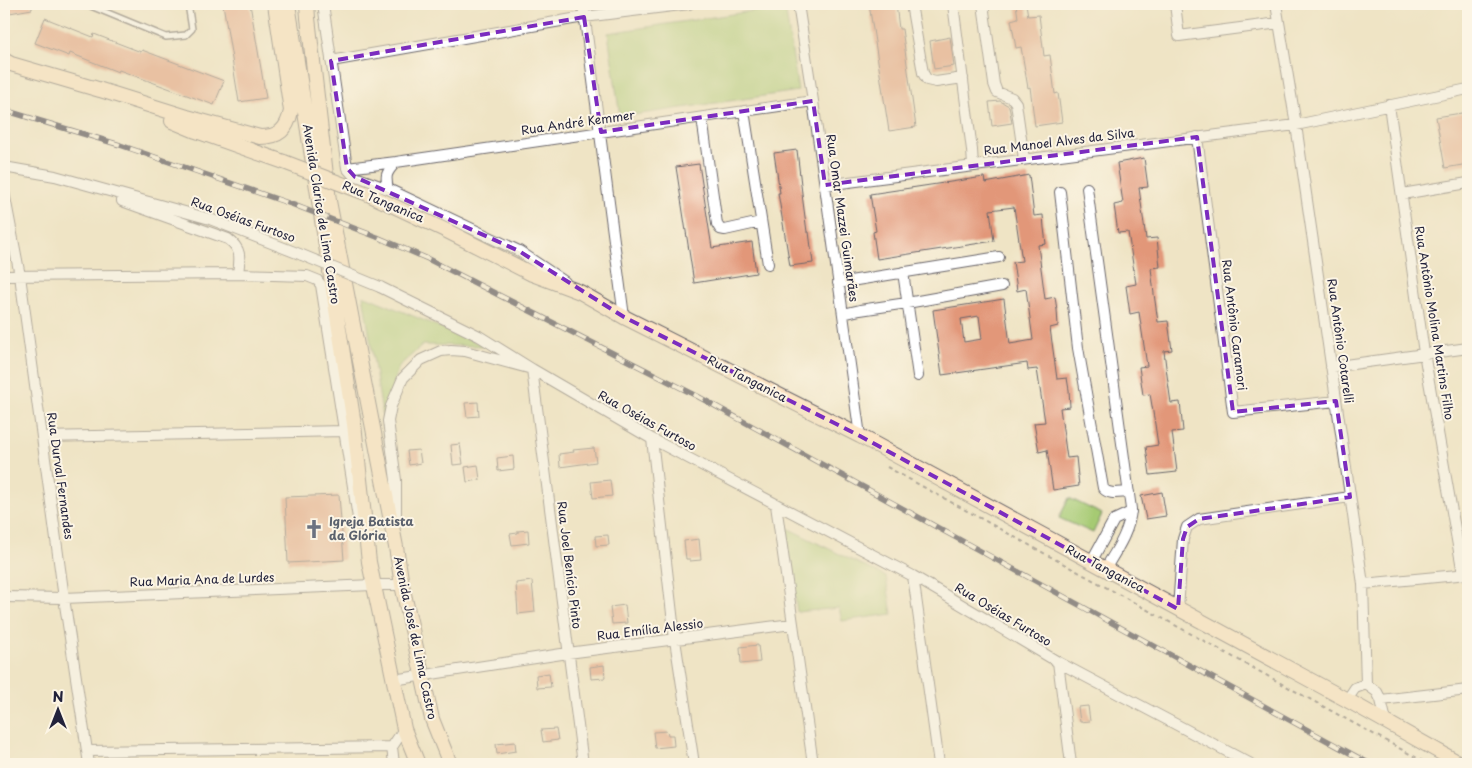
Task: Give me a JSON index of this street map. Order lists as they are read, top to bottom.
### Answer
{
  "streets": {
    "street": [
      "Rua André Kemmer",
      "Rua Manoel Alves da Silva",
      "Rua Tanganica",
      "Avenida Clarice de Lima Castro",
      "Rua Omar Mazzei Guimarães",
      "Rua Oséias Furtoso",
      "Rua Antônio Molina Martins Filho",
      "Rua Antônio Caramori",
      "Rua Antônio Cotarelli",
      "Rua Durval Fernandes",
      "Rua Joel Benício Pinto",
      "Rua Maria Ana de Lurdes",
      "Rua Emília Alessio",
      "Avenida José de Lima Castro"
    ]
  },
  "crossings": [
    ["Rua André Kemmer", "Rua Omar Mazzei Guimarães"],
    ["Rua Manoel Alves da Silva", "Rua Omar Mazzei Guimarães"],
    ["Rua Manoel Alves da Silva", "Rua Antônio Molina Martins Filho"],
    ["Rua Manoel Alves da Silva", "Rua Antônio Caramori"],
    ["Rua Manoel Alves da Silva", "Rua Antônio Cotarelli"],
    ["Rua Tanganica", "Rua Omar Mazzei Guimarães"],
    ["Avenida Clarice de Lima Castro", "Avenida José de Lima Castro"],
    ["Rua Oséias Furtoso", "Rua Joel Benício Pinto"],
    ["Rua Antônio Caramori", "Rua Antônio Cotarelli"],
    ["Rua Durval Fernandes", "Rua Maria Ana de Lurdes"],
    ["Rua Joel Benício Pinto", "Rua Emília Alessio"],
    ["Rua Maria Ana de Lurdes", "Avenida José de Lima Castro"],
    ["Rua Emília Alessio", "Avenida José de Lima Castro"]
  ],
  "places": {
    "church": ["Igreja Batista da Glória"]
  },
  "north": "top"
}
